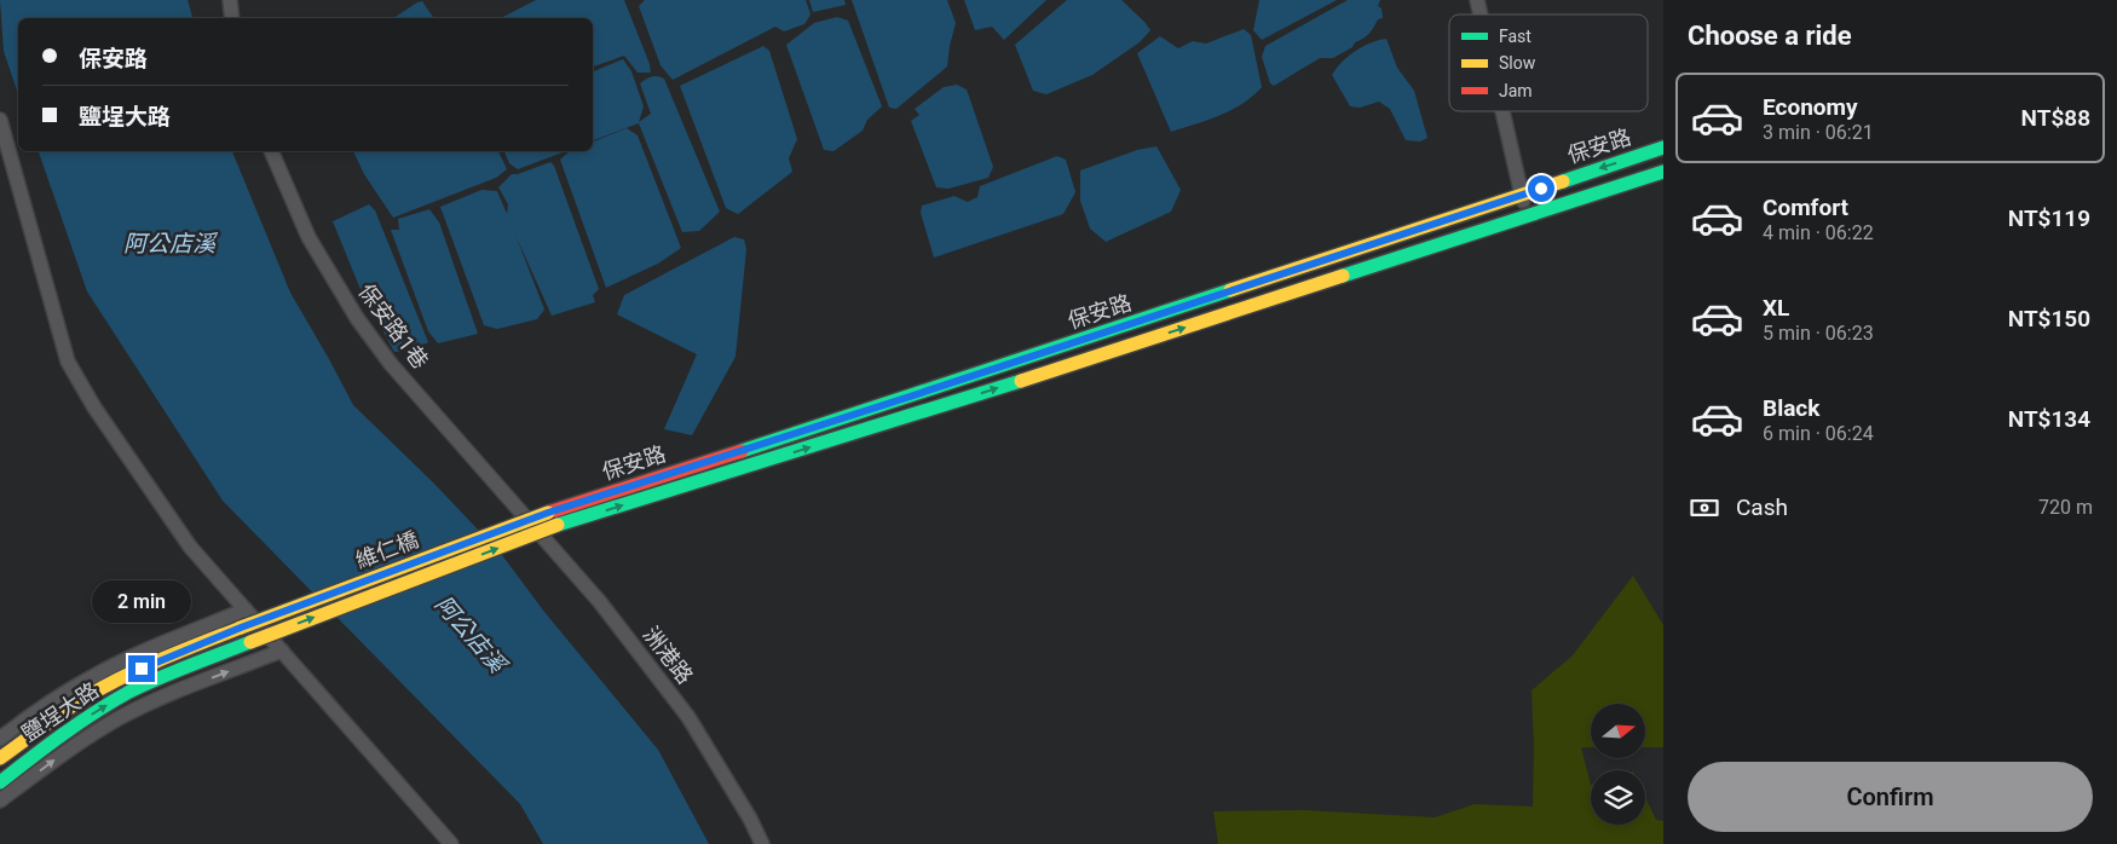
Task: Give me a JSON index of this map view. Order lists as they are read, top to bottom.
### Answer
{
  "streets": {
    "main road": ["保安路", "維仁橋", "鹽埕大路"],
    "street": ["保安路1巷", "洲港路"]
  },
  "crossings": [
    ["保安路", "維仁橋"],
    ["保安路1巷", "洲港路"],
    ["維仁橋", "鹽埕大路"]
  ],
  "water": ["阿公店溪"],
  "legend": ["Fast", "Slow", "Jam"],
  "north": "right",
  "page": {
    "heading": "Choose a ride",
    "banner": ["保安路", "鹽埕大路"],
    "list": [
      {
        "name": "Economy",
        "note": "3 min · 06:21",
        "value": "NT$88"
      },
      {
        "name": "Comfort",
        "note": "4 min · 06:22",
        "value": "NT$119"
      },
      {
        "name": "XL",
        "note": "5 min · 06:23",
        "value": "NT$150"
      },
      {
        "name": "Black",
        "note": "6 min · 06:24",
        "value": "NT$134"
      }
    ],
    "pay": ["Cash", "720 m"],
    "bubble": "2 min",
    "buttons": "Confirm"
  }
}
